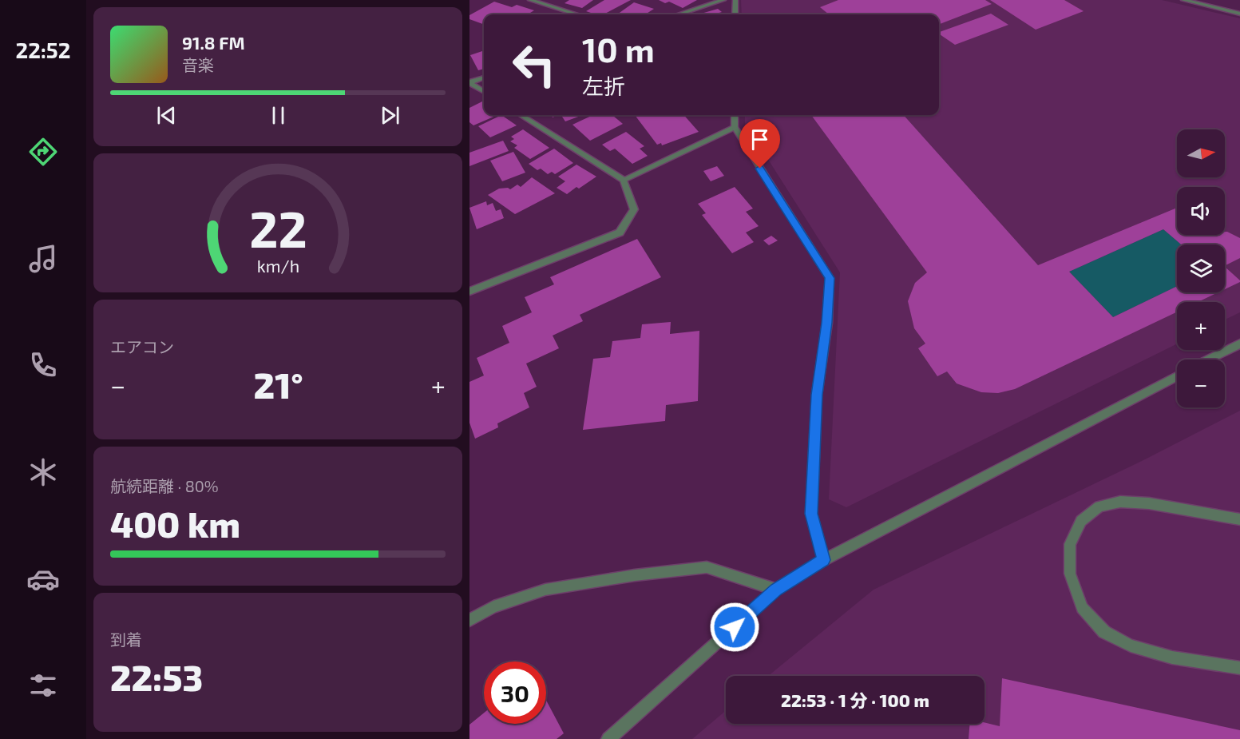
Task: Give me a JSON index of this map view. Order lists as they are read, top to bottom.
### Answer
{
  "north": "right",
  "page": {
    "tabs": "22:52",
    "turn": ["10 m", "左折"],
    "song": ["91.8 FM", "音楽"],
    "map_buttons": ["+", "−"],
    "tile": [
      "エアコン",
      ["航続距離 · 80%", "400 km"],
      ["到着", "22:53"]
    ],
    "heat": ["−", "21°", "+"],
    "limit": "30",
    "trip": "22:53 · 1 分 · 100 m",
    "gauge": ["22", "km/h"]
  }
}
